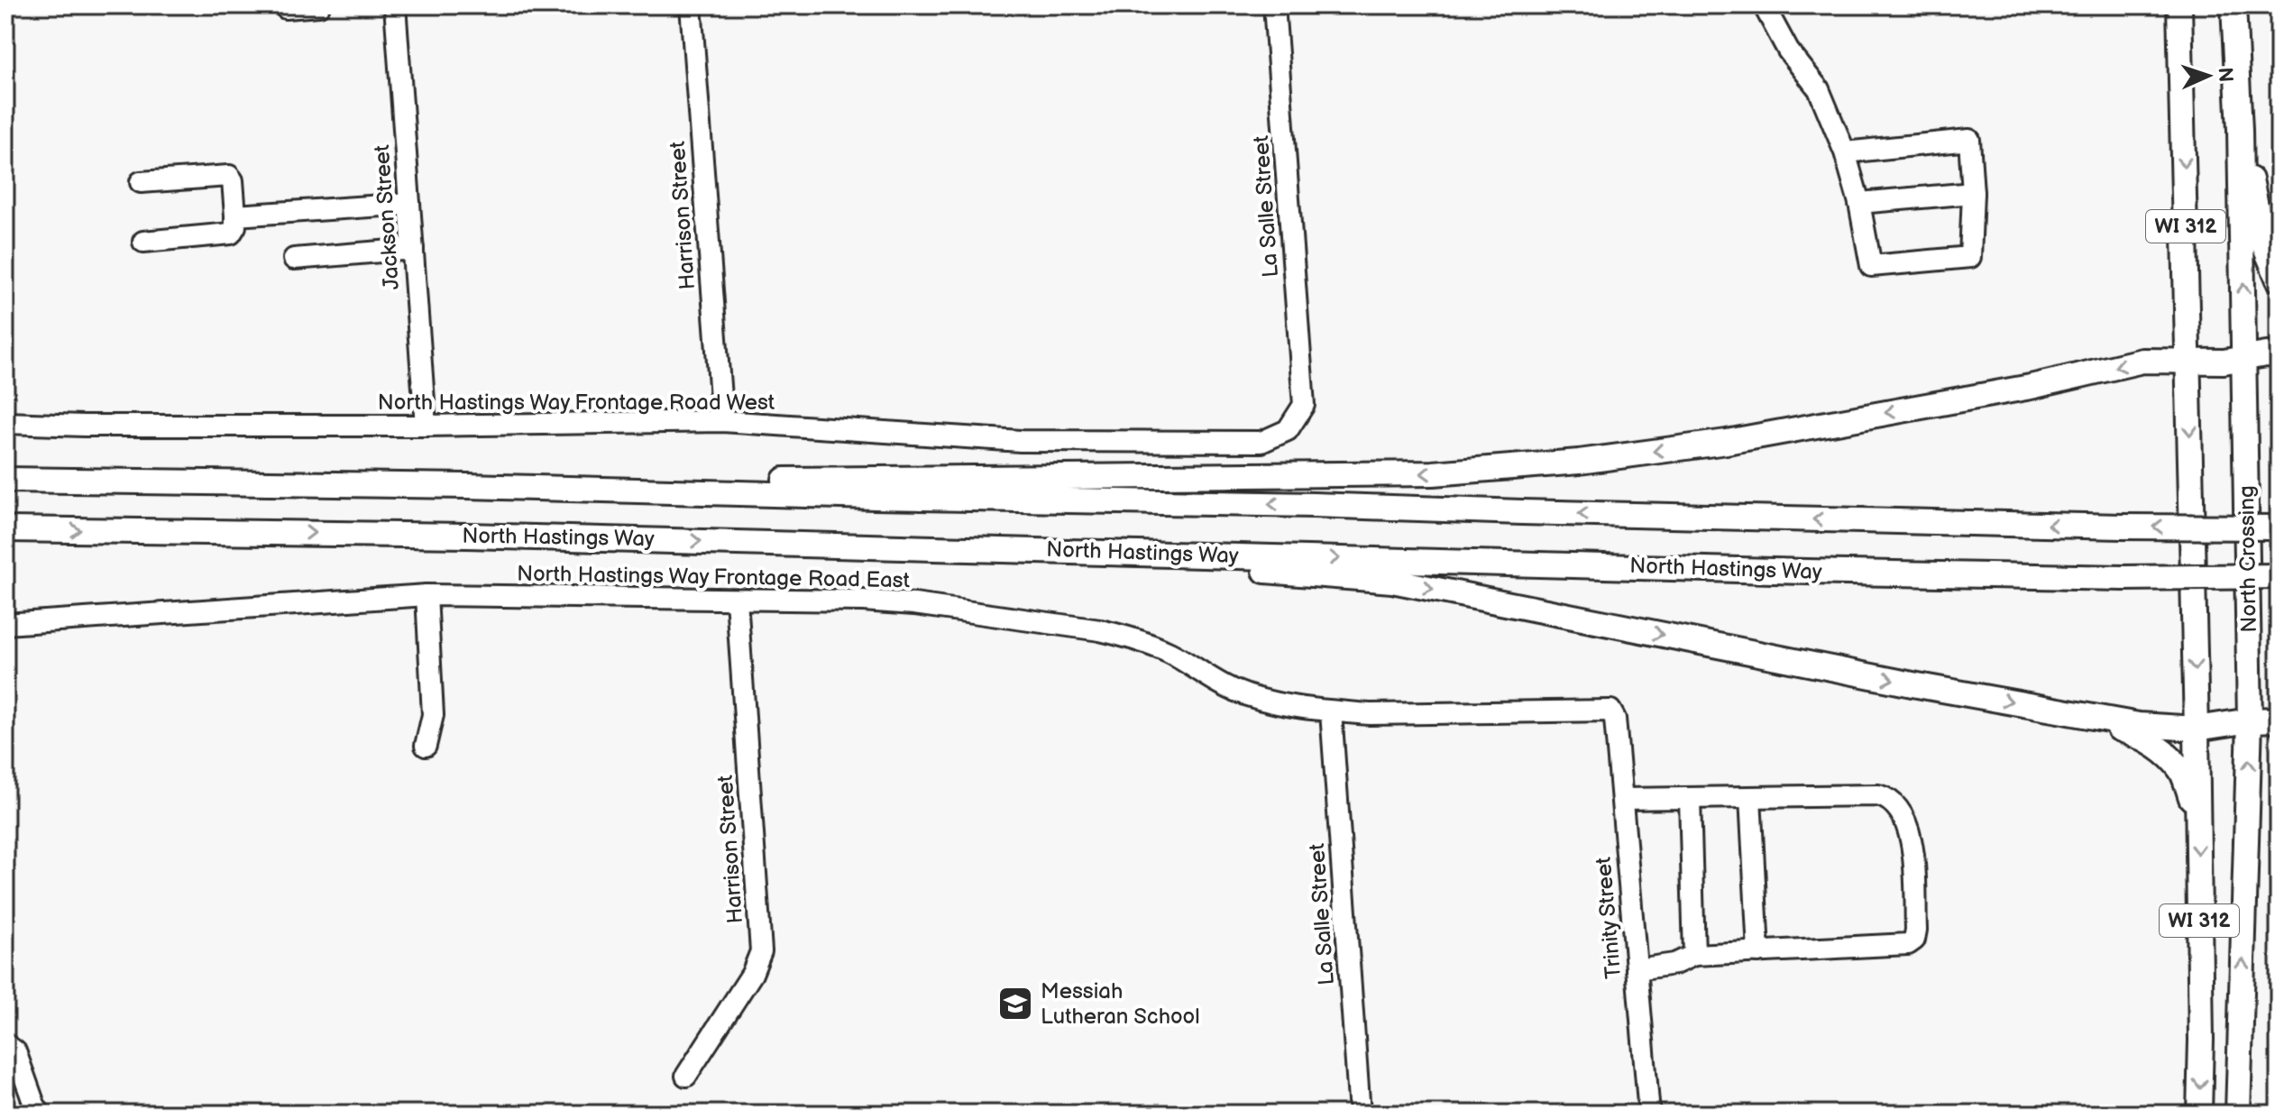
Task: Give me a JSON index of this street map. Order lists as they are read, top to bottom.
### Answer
{
  "streets": {
    "main road": ["WI 312", "North Hastings Way", "North Crossing"],
    "street": [
      "La Salle Street",
      "Harrison Street",
      "Jackson Street",
      "North Hastings Way Frontage Road West",
      "North Hastings Way Frontage Road East",
      "Trinity Street"
    ]
  },
  "crossings": [
    ["La Salle Street", "North Hastings Way Frontage Road West"],
    ["La Salle Street", "North Hastings Way Frontage Road East"],
    ["Harrison Street", "North Hastings Way Frontage Road West"],
    ["Harrison Street", "North Hastings Way Frontage Road East"],
    ["Jackson Street", "North Hastings Way Frontage Road West"],
    ["North Hastings Way Frontage Road East", "Trinity Street"]
  ],
  "places": {
    "school or university": ["Messiah Lutheran School"]
  },
  "north": "right"
}
